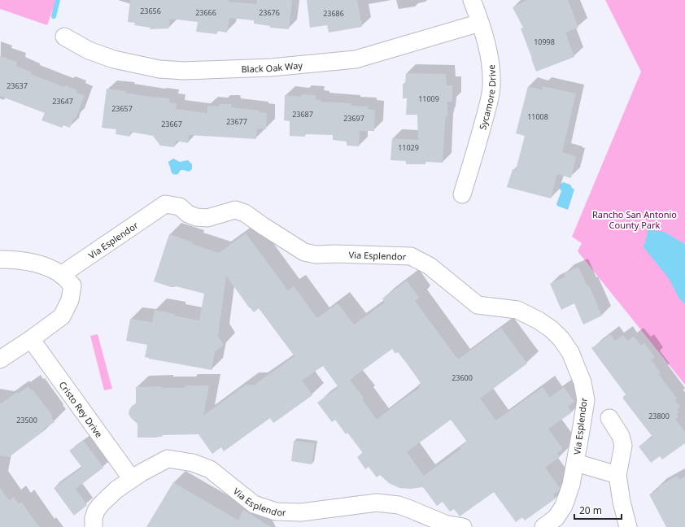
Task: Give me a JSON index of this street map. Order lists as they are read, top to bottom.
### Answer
{
  "streets": {
    "street": [
      "Black Oak Way",
      "Sycamore Drive",
      "Via Esplendor",
      "Cristo Rey Drive"
    ]
  },
  "crossings": [
    ["Black Oak Way", "Sycamore Drive"],
    ["Via Esplendor", "Cristo Rey Drive"]
  ],
  "parks": ["Rancho San Antonio County Park"],
  "house_numbers": [
    "23656",
    "23666",
    "23676",
    "23686",
    "10998",
    "23637",
    "11009",
    "23647",
    "23657",
    "23687",
    "11008",
    "23697",
    "23677",
    "23667",
    "11029",
    "23600",
    "23800",
    "23500"
  ],
  "scale_bar": "20 m"
}
